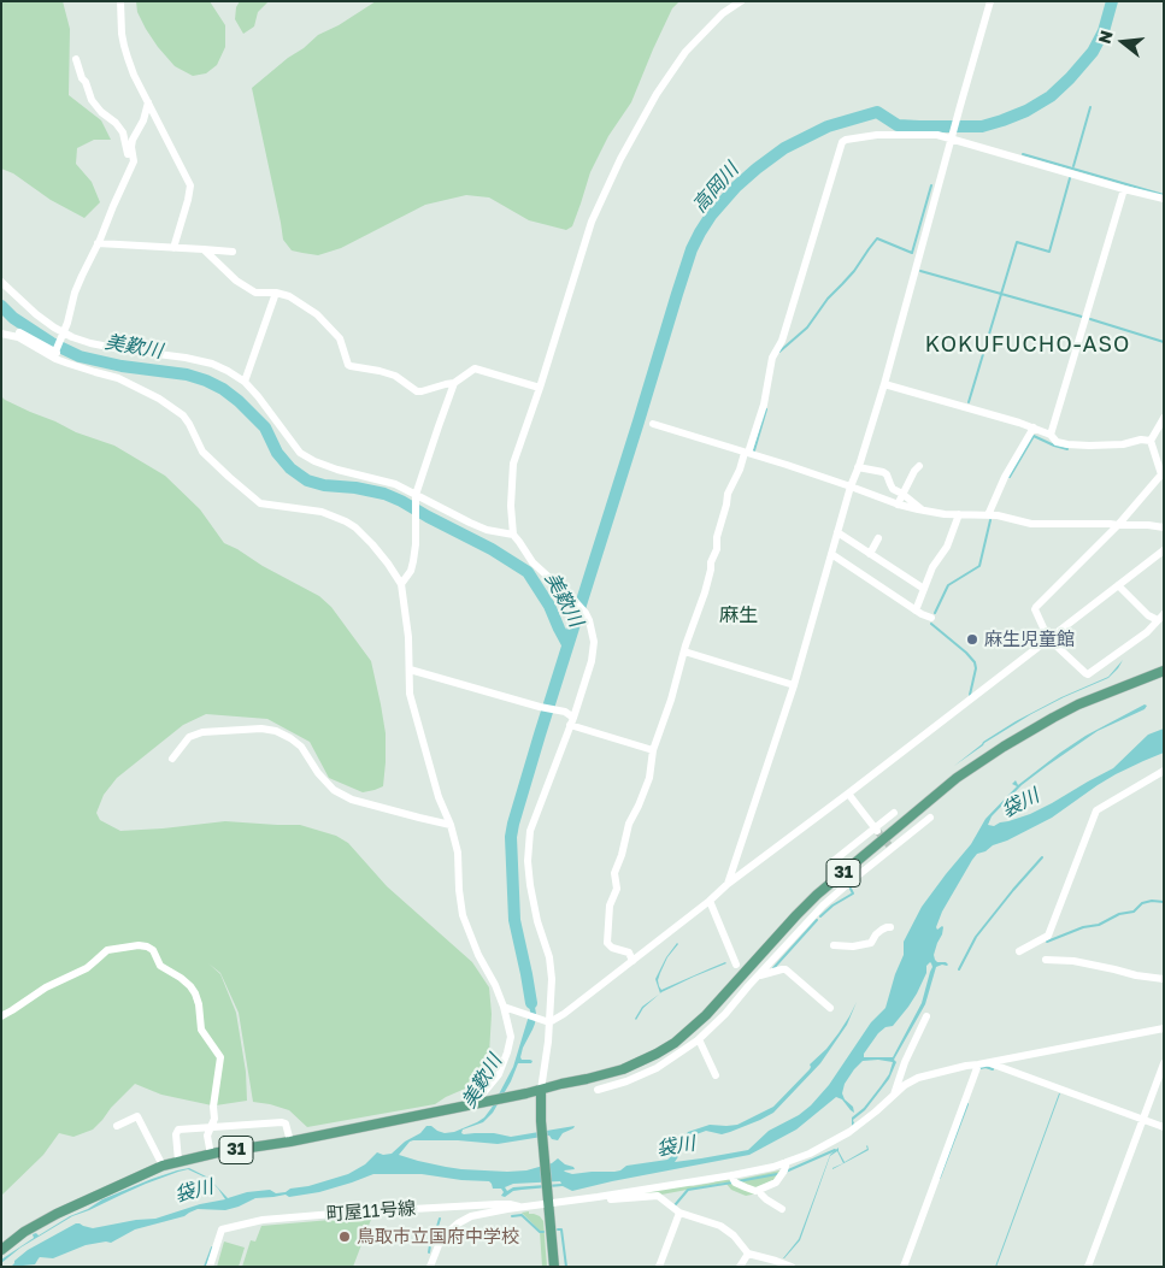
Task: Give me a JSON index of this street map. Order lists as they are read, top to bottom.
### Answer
{
  "streets": {
    "main road": ["31"],
    "street": ["町屋11号線"]
  },
  "districts": ["KOKUFUCHO-ASO", "麻生"],
  "water": ["高岡川", "美歎川", "袋川"],
  "places": ["麻生児童館", "鳥取市立国府中学校"],
  "north": "left"
}
